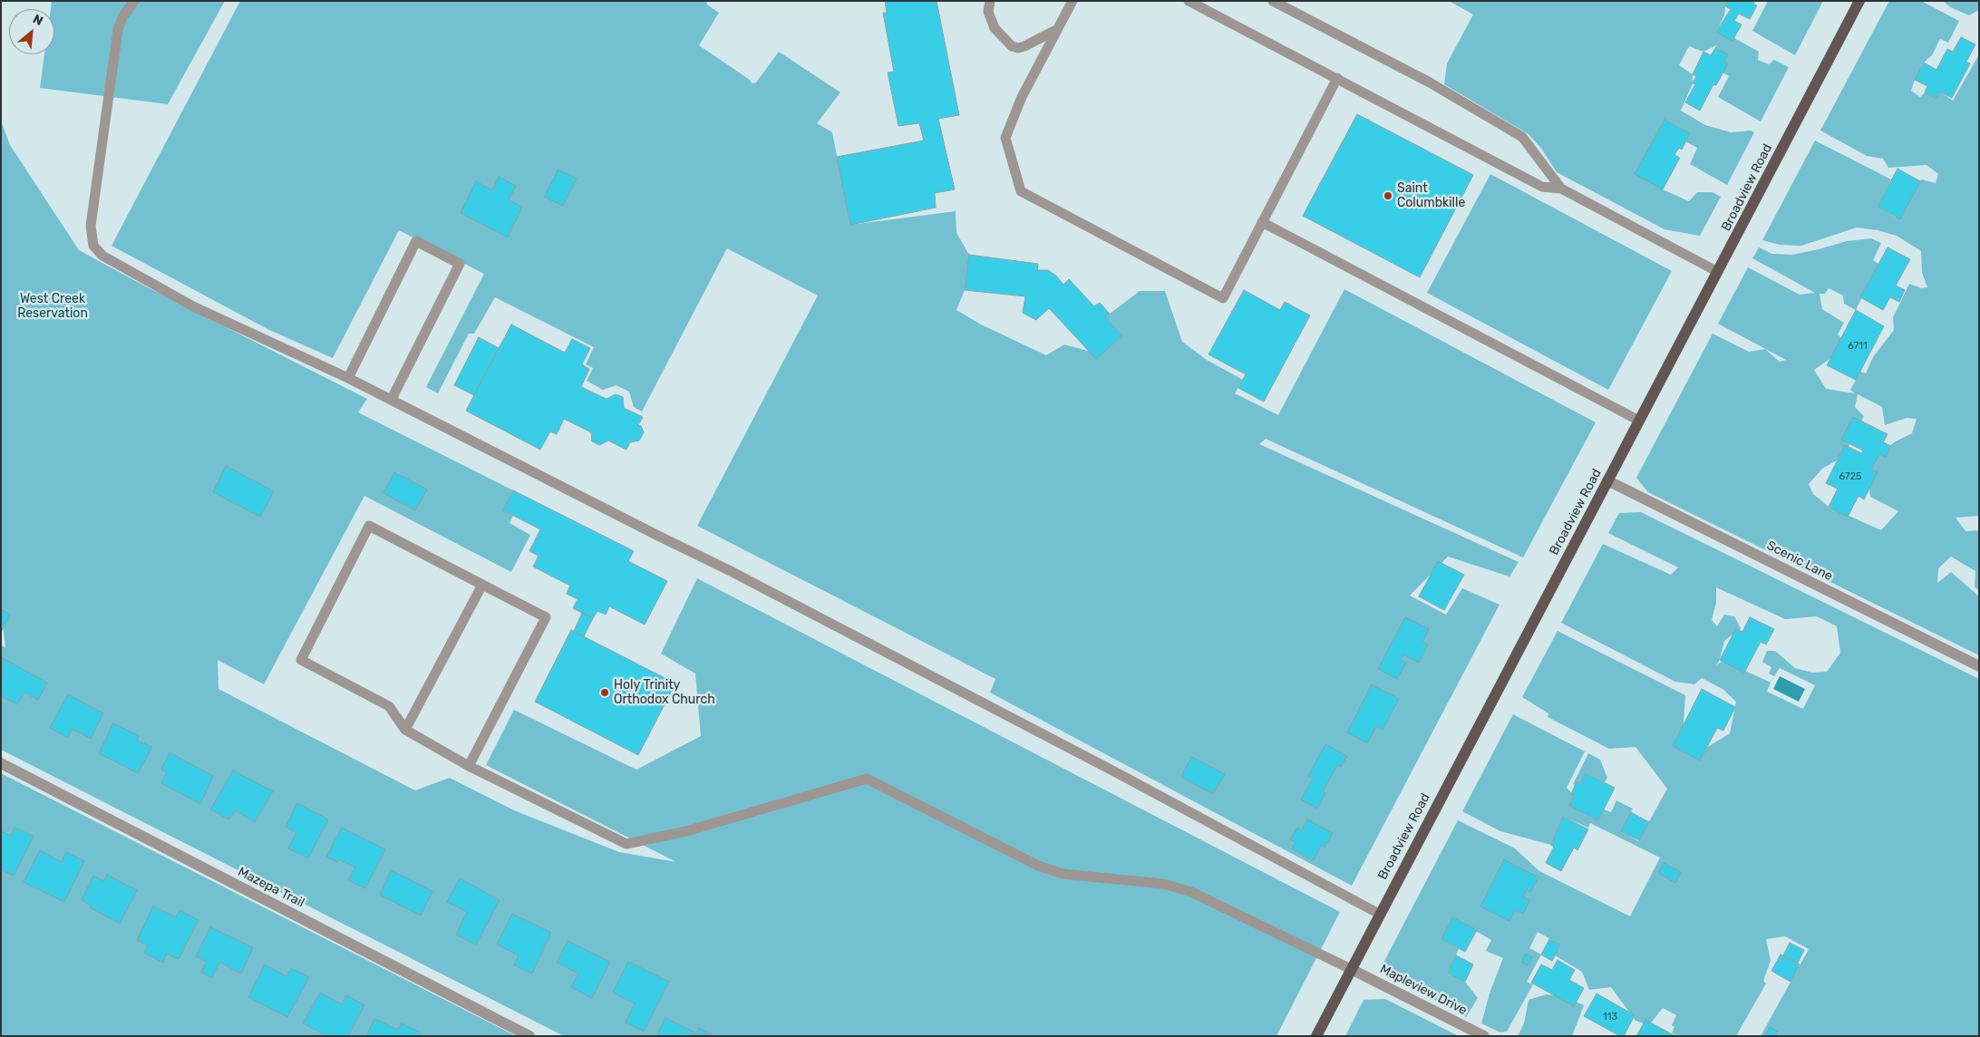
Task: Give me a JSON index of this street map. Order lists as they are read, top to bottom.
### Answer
{
  "streets": {
    "main road": ["Broadview Road"],
    "street": ["Scenic Lane", "Mazepa Trail", "Mapleview Drive"]
  },
  "crossings": [
    ["Broadview Road", "Scenic Lane"],
    ["Broadview Road", "Mapleview Drive"]
  ],
  "parks": ["West Creek Reservation"],
  "places": ["Saint Columbkille", "Holy Trinity Orthodox Church"],
  "house_numbers": ["6711", "6725", "113"],
  "north": "top right"
}
